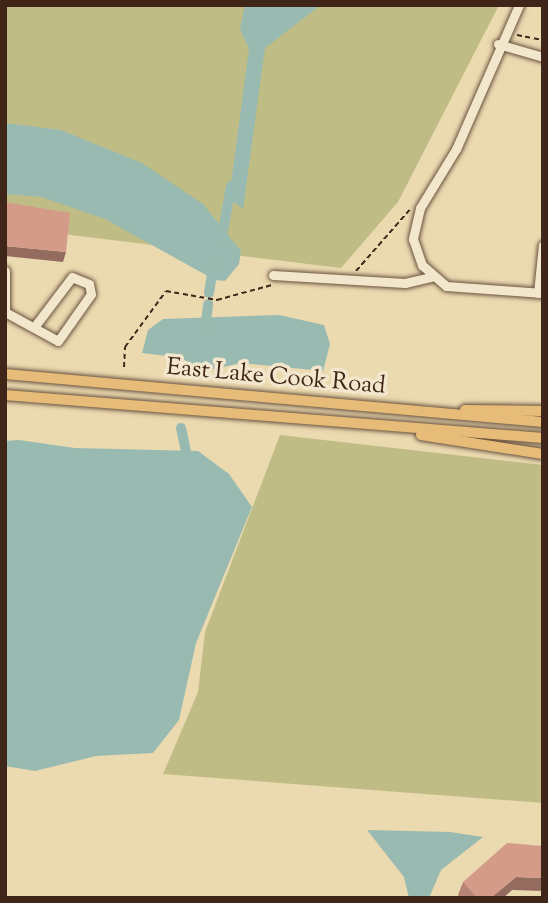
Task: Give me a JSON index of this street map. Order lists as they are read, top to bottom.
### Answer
{
  "streets": {
    "main road": ["East Lake Cook Road"]
  }
}
